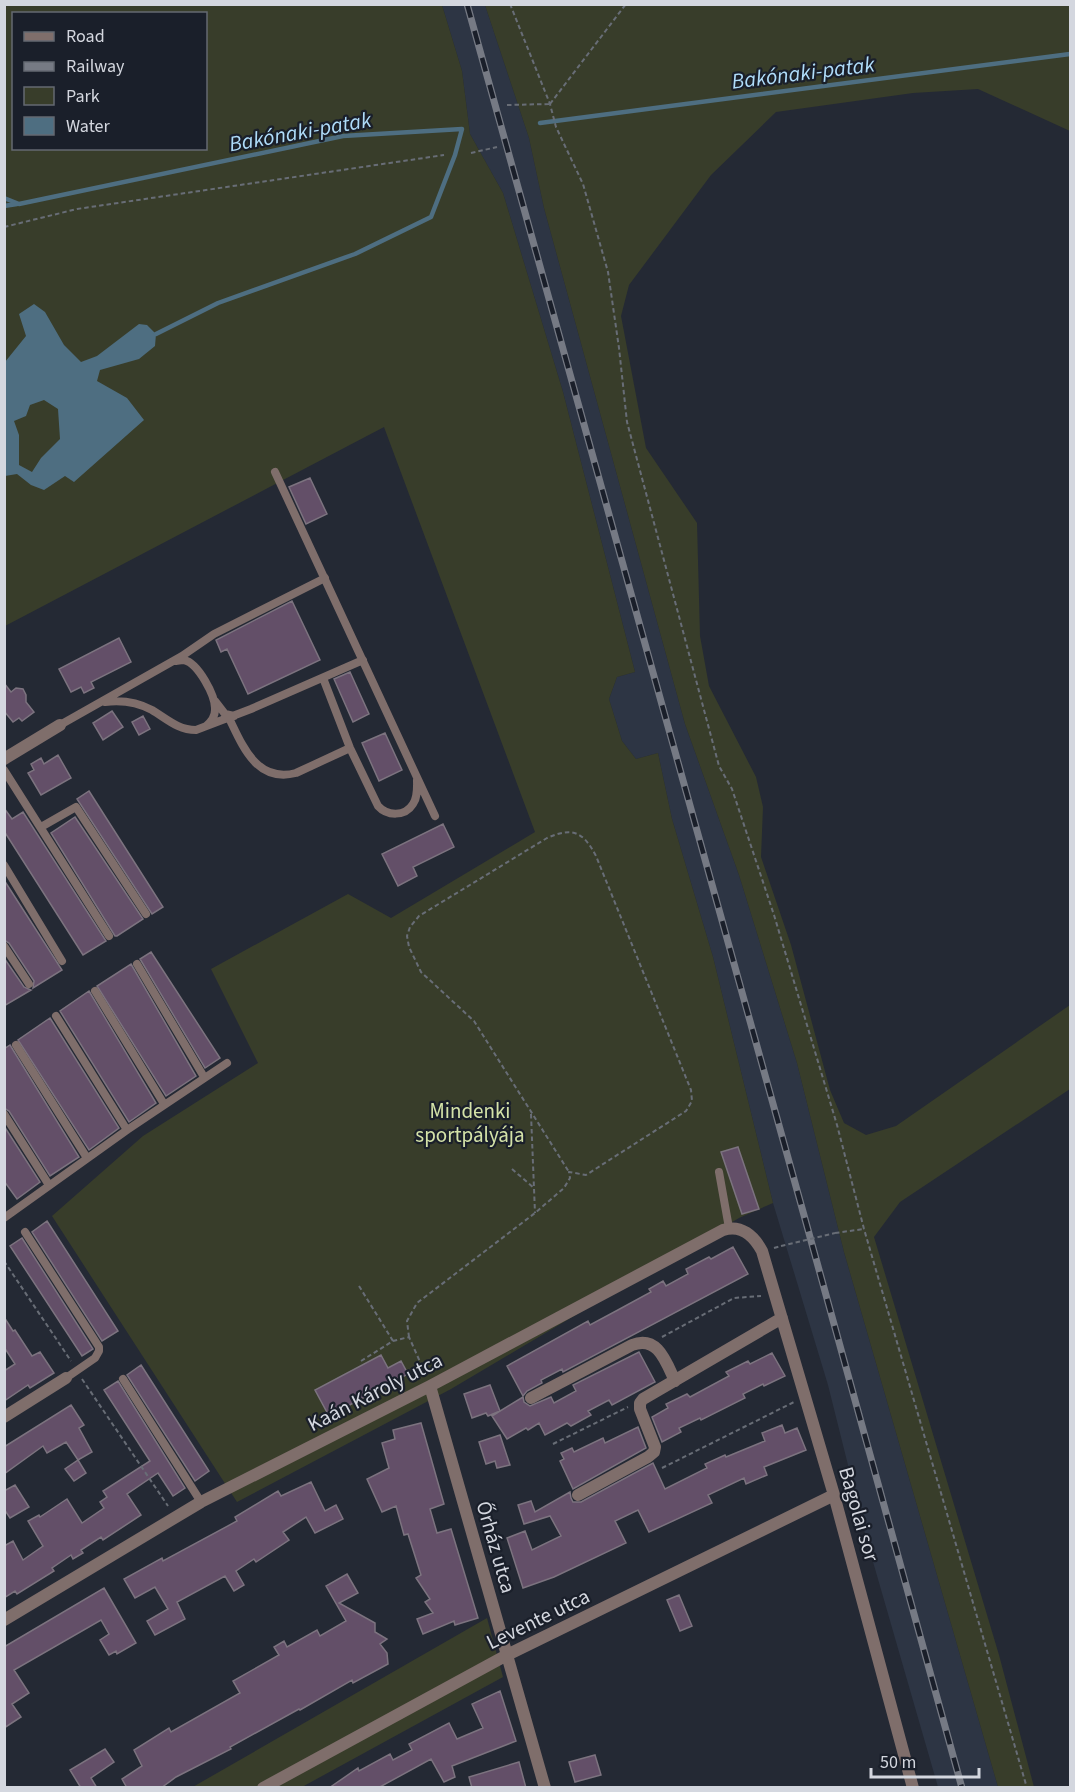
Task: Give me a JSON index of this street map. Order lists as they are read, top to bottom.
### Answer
{
  "streets": {
    "street": [
      "Kaán Károly utca",
      "Bagolai sor",
      "Őrház utca",
      "Levente utca"
    ]
  },
  "crossings": [
    ["Kaán Károly utca", "Bagolai sor"],
    ["Kaán Károly utca", "Őrház utca"],
    ["Bagolai sor", "Levente utca"],
    ["Őrház utca", "Levente utca"]
  ],
  "water": ["Bakónaki-patak"],
  "parks": ["Mindenki sportpályája"],
  "legend": [
    "Road",
    "Railway",
    "Park",
    "Water"
  ],
  "scale_bar": "50 m"
}
